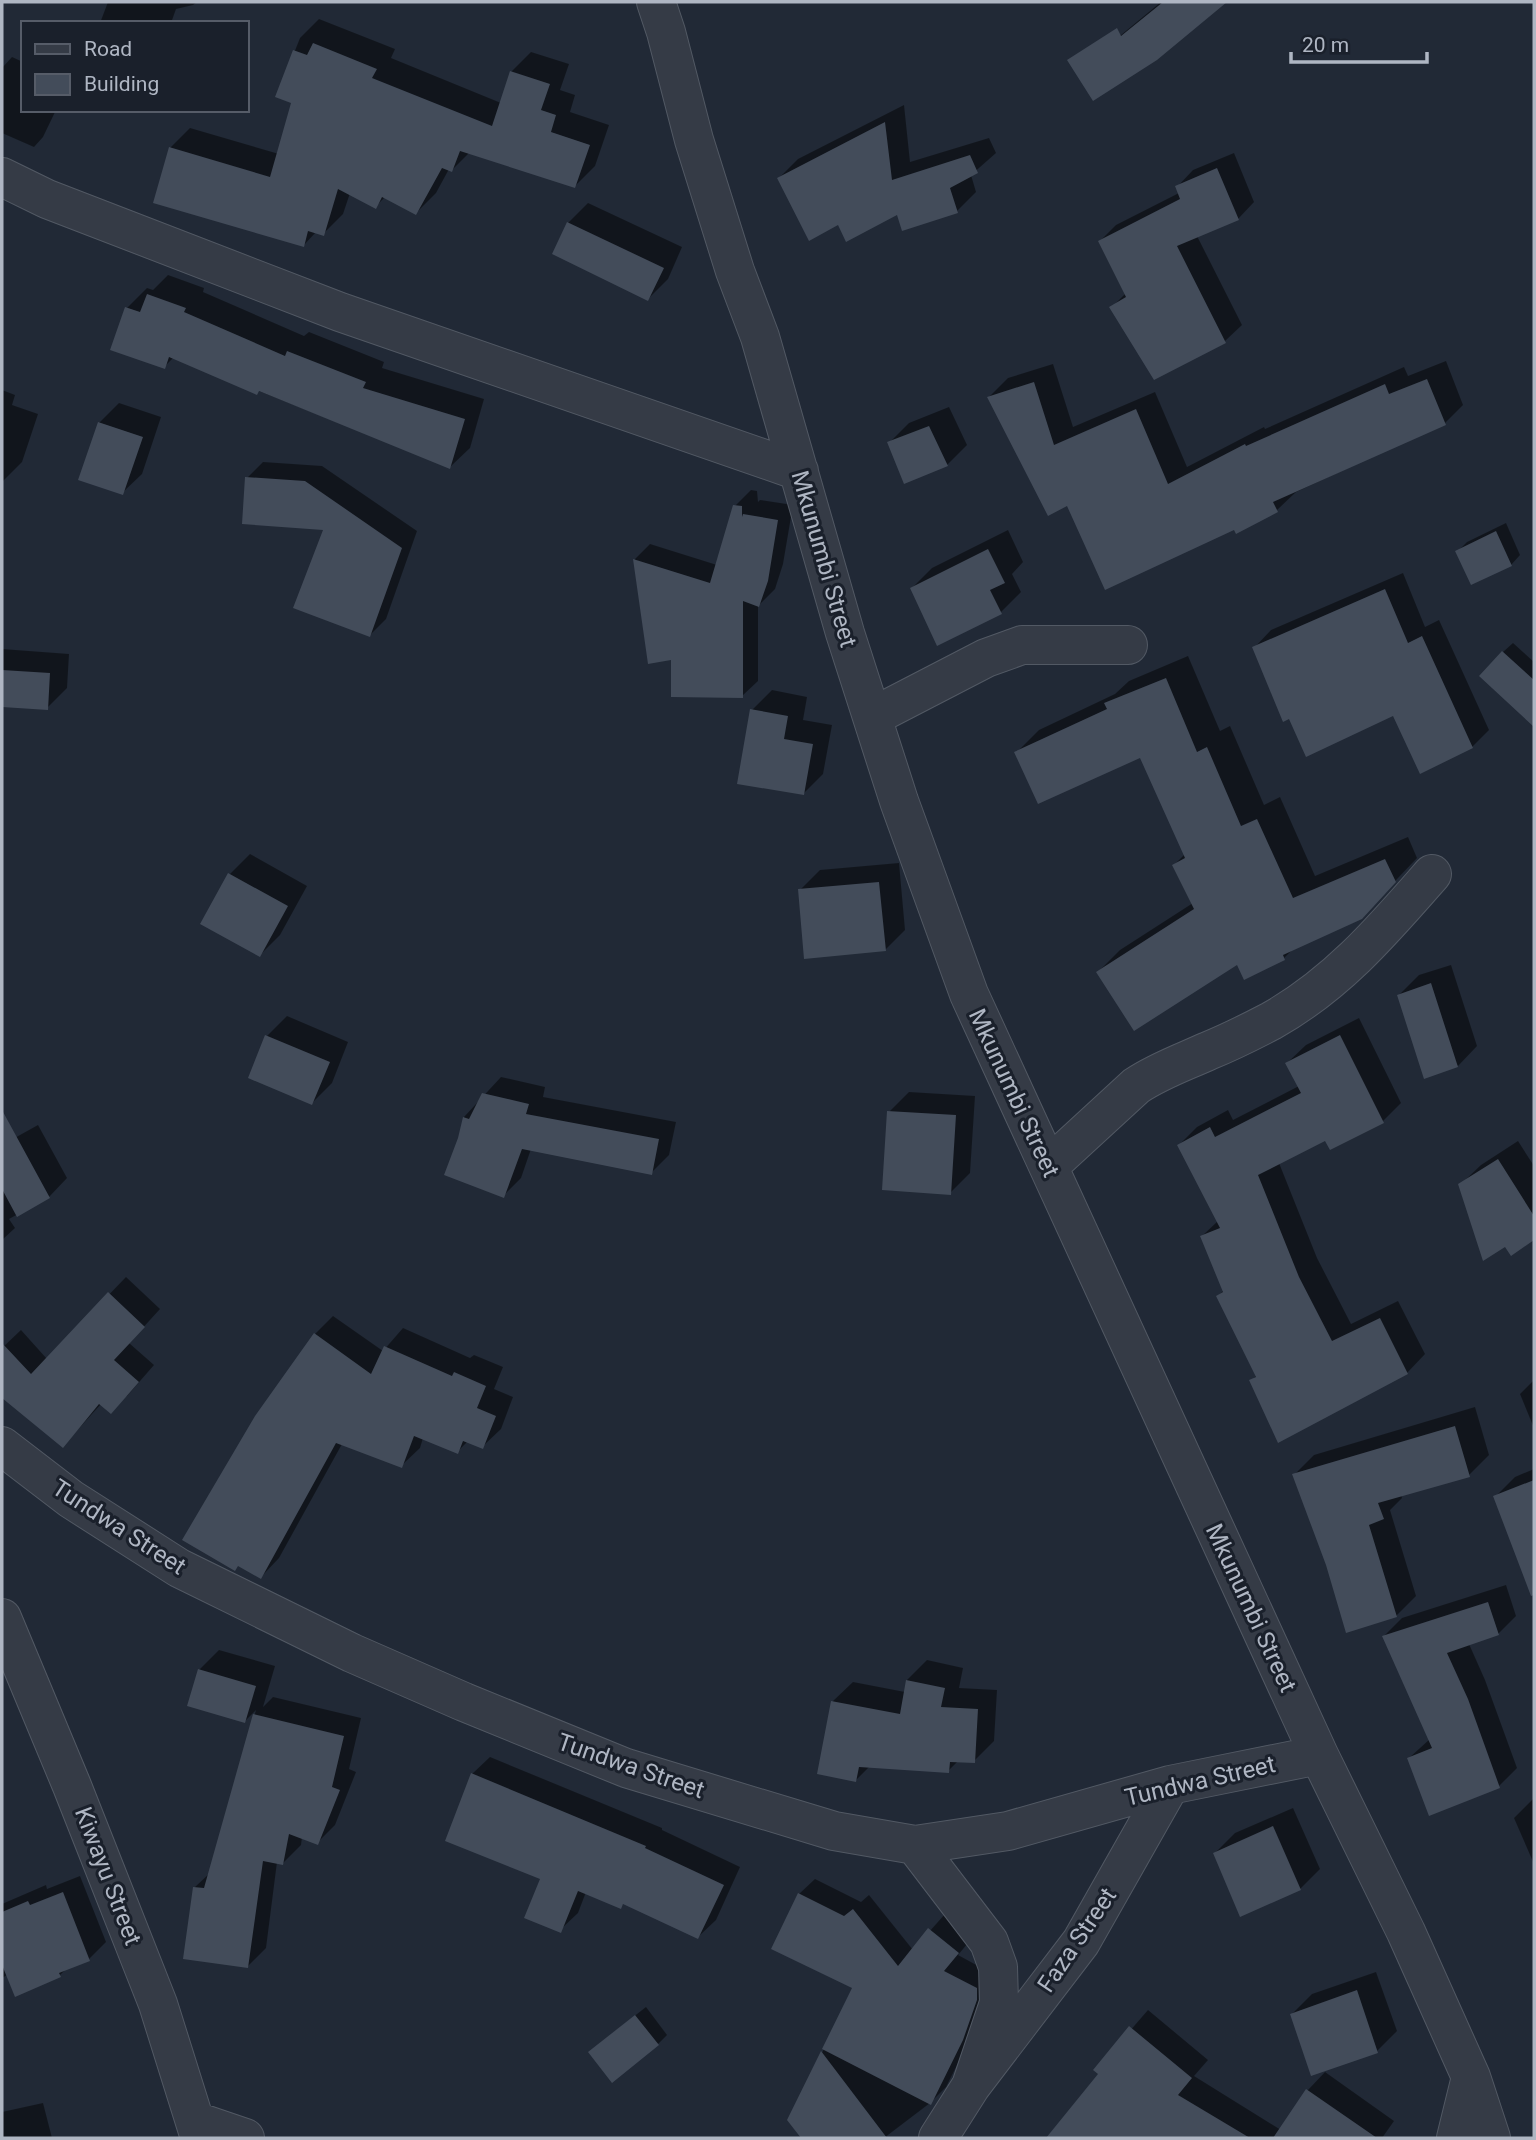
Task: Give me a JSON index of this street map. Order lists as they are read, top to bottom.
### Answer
{
  "streets": {
    "street": [
      "Mkunumbi Street",
      "Tundwa Street",
      "Kiwayu Street",
      "Faza Street"
    ]
  },
  "crossings": [
    ["Mkunumbi Street", "Tundwa Street"],
    ["Tundwa Street", "Faza Street"]
  ],
  "legend": ["Road", "Building"],
  "scale_bar": "20 m"
}
